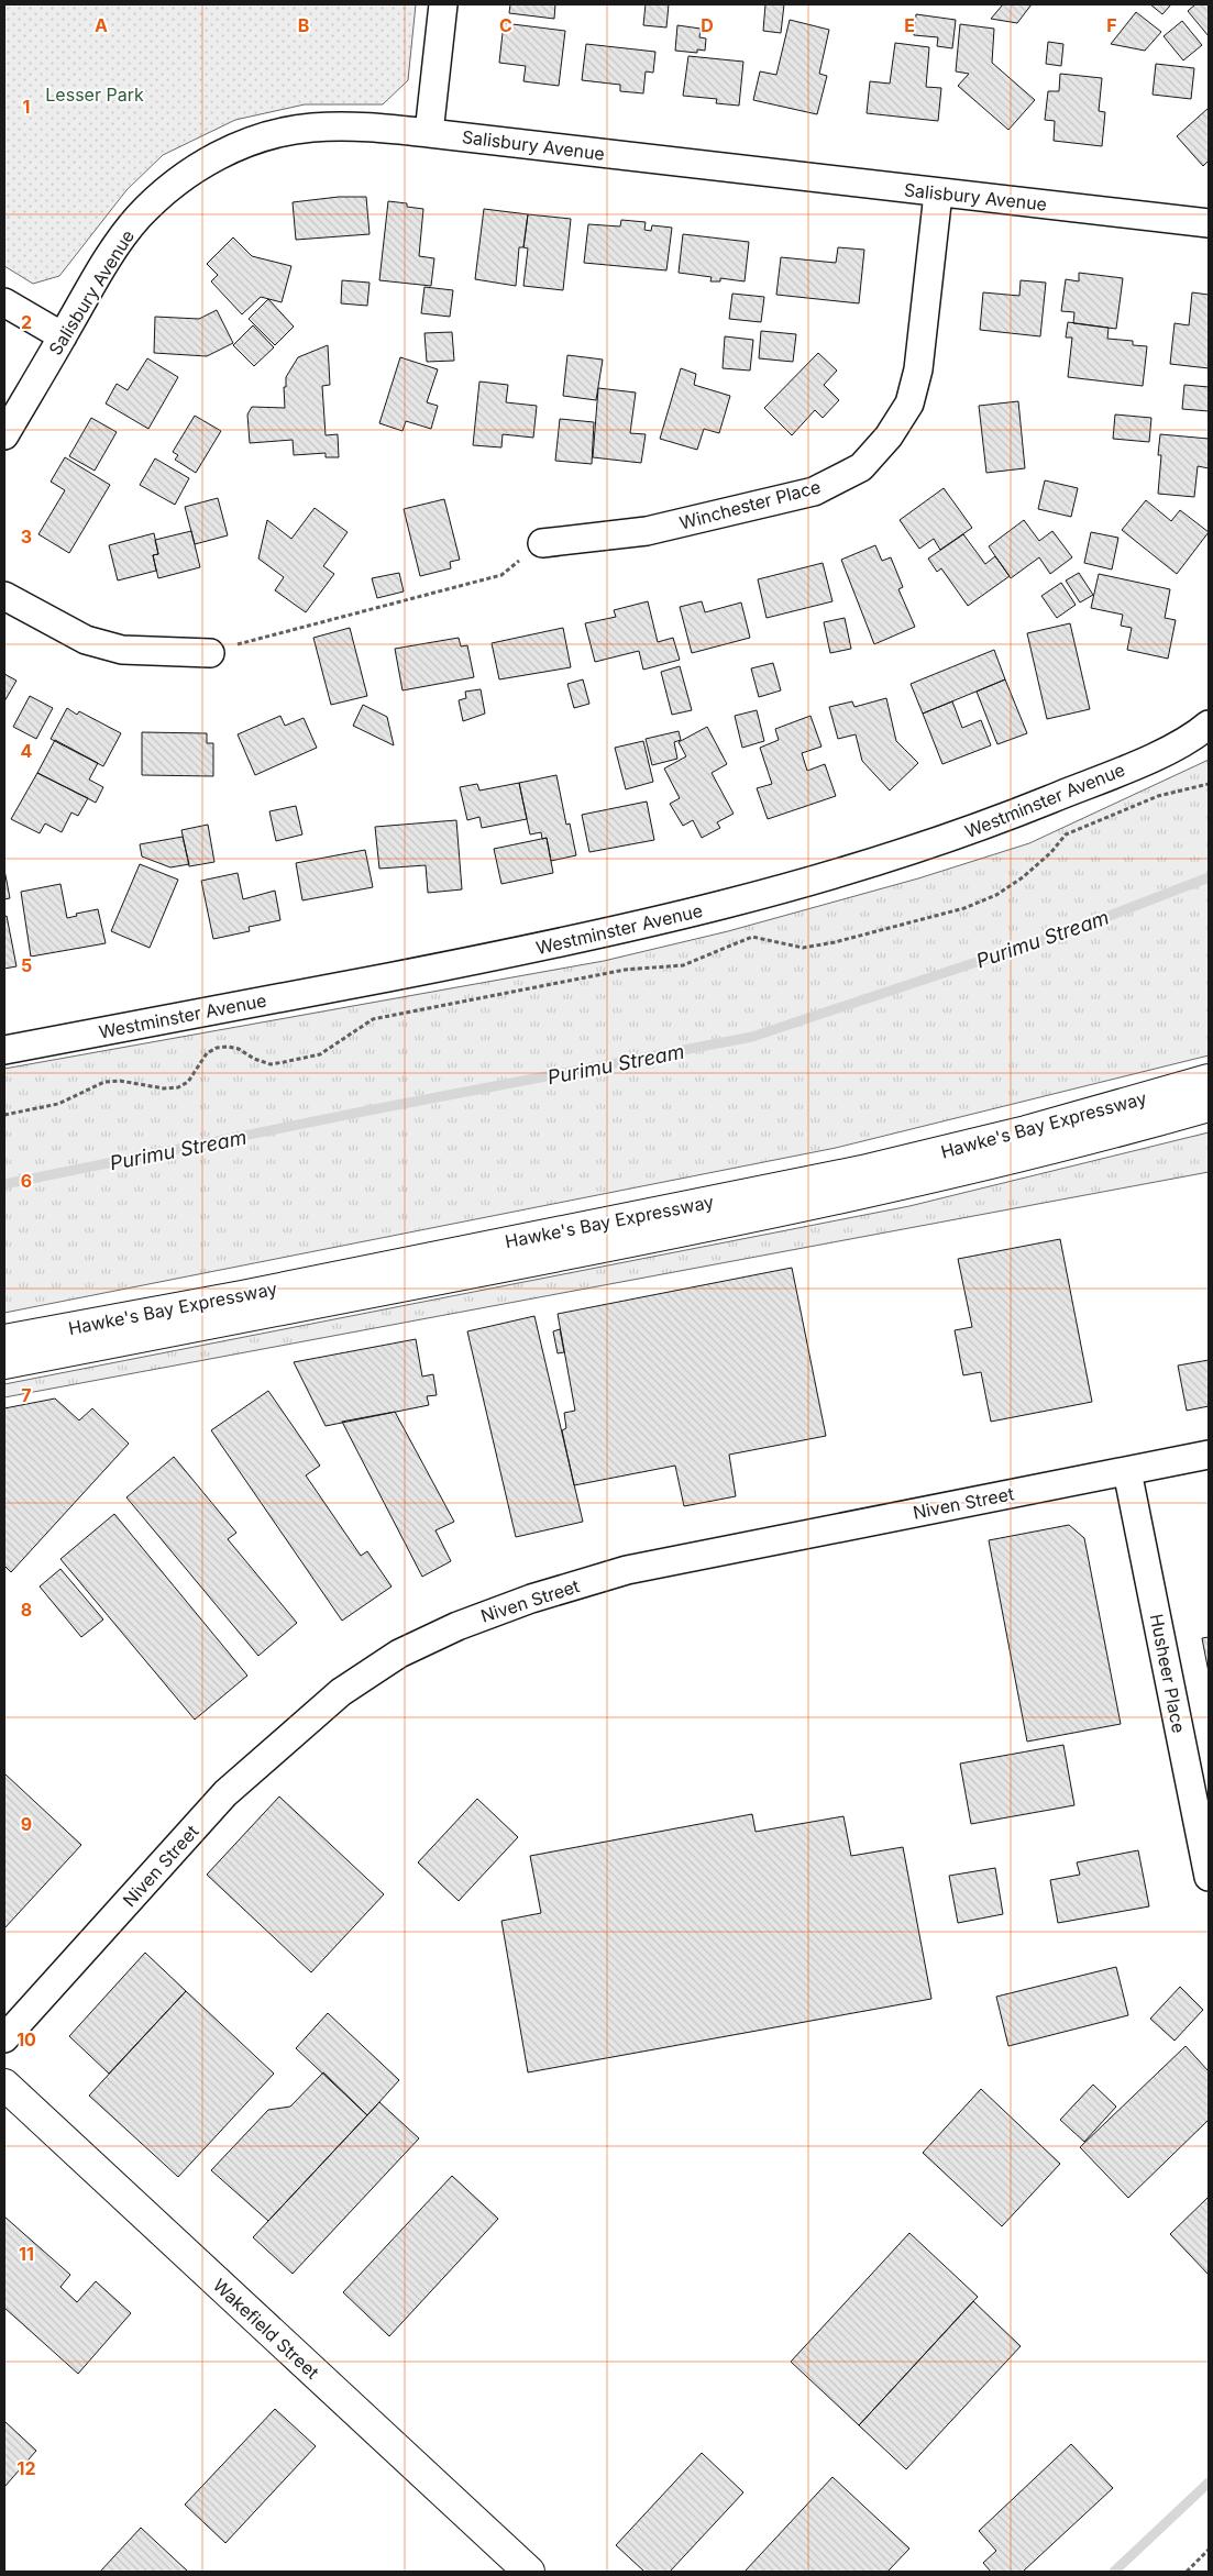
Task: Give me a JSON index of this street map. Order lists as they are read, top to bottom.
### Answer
{
  "streets": {
    "main road": ["Hawke's Bay Expressway", "Wakefield Street"],
    "street": [
      "Salisbury Avenue",
      "Winchester Place",
      "Westminster Avenue",
      "Niven Street",
      "Husheer Place"
    ]
  },
  "crossings": [
    ["Salisbury Avenue", "Winchester Place"],
    ["Niven Street", "Husheer Place"]
  ],
  "water": ["Purimu Stream"],
  "parks": ["Lesser Park"],
  "grid": {
    "columns": [
      "A",
      "B",
      "C",
      "D",
      "E",
      "F"
    ],
    "rows": [
      "1",
      "2",
      "3",
      "4",
      "5",
      "6",
      "7",
      "8",
      "9",
      "10",
      "11",
      "12"
    ]
  }
}
